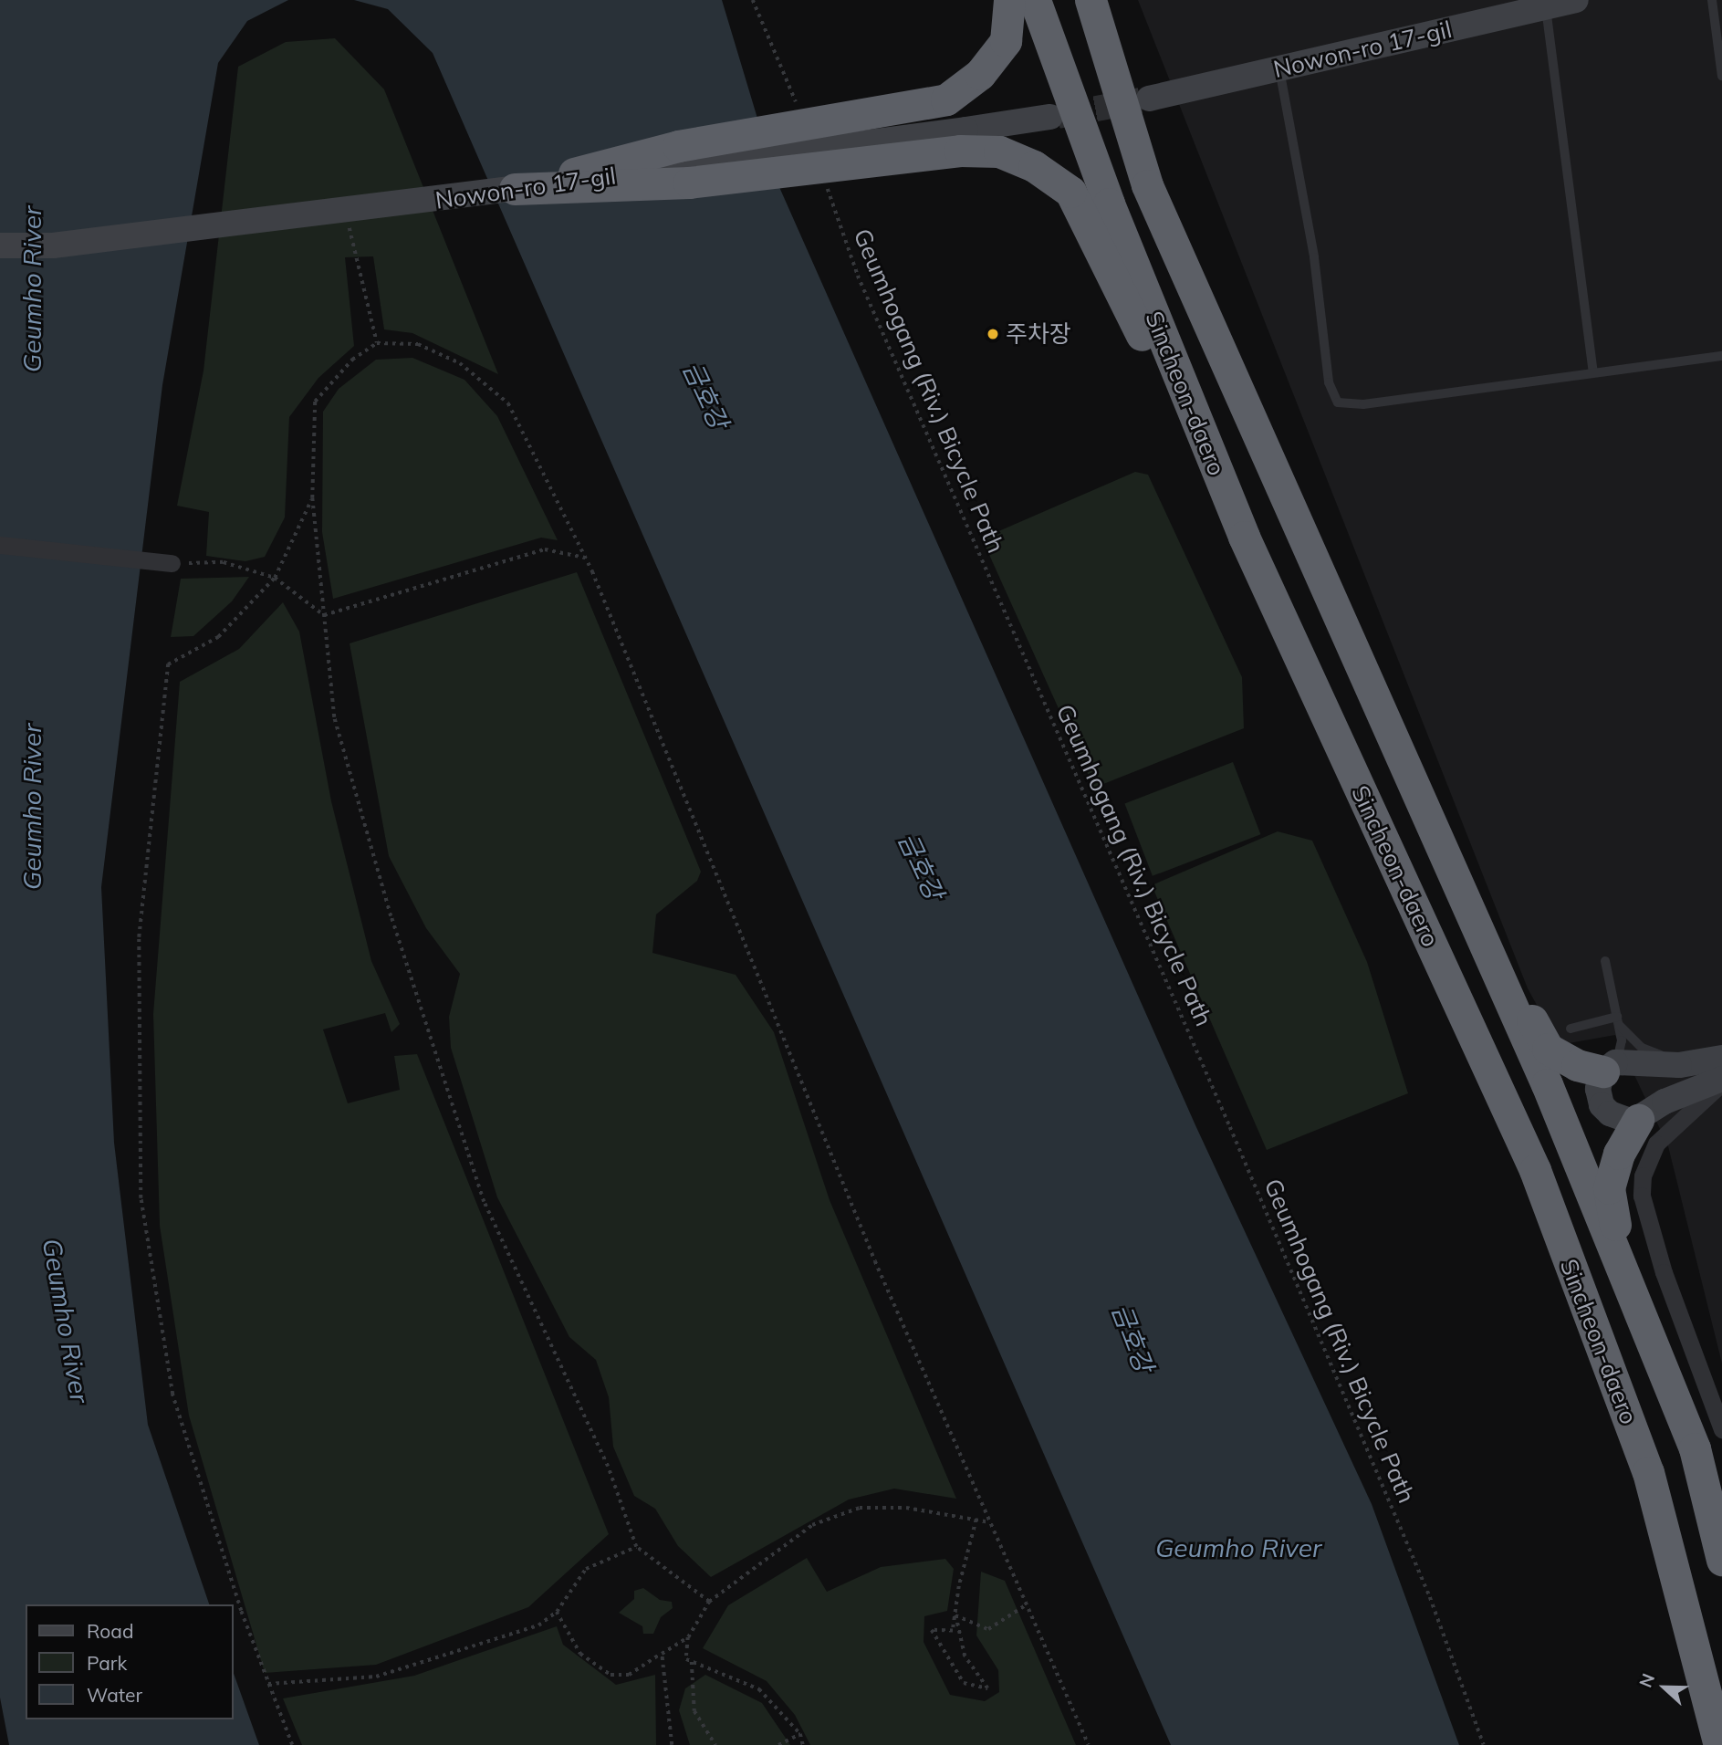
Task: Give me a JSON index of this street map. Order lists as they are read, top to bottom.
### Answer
{
  "streets": {
    "highway": ["Sincheon-daero"],
    "main road": ["Nowon-ro 17-gil"],
    "path": ["Geumhogang (Riv.) Bicycle Path"]
  },
  "water": ["Geumho River", "금호강"],
  "places": ["주차장"],
  "legend": ["Road", "Park", "Water"],
  "north": "left"
}
